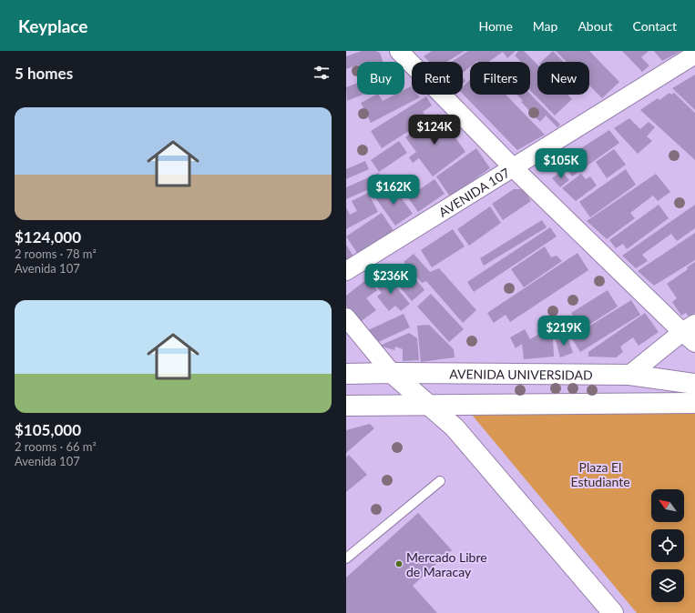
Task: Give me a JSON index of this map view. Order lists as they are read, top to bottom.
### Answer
{
  "streets": {
    "street": ["AVENIDA 107", "AVENIDA UNIVERSIDAD"]
  },
  "parks": ["Plaza El Estudiante"],
  "places": ["Mercado Libre de Maracay"],
  "north": "top left",
  "page": {
    "header": "Keyplace",
    "nav": [
      "Home",
      "Map",
      "About",
      "Contact"
    ],
    "heading": "5 homes",
    "chip": [
      "Buy",
      "Rent",
      "Filters",
      "New"
    ],
    "list": [
      {
        "name": "$124,000",
        "note": "2 rooms · 78 m² · Avenida 107"
      },
      {
        "name": "$105,000",
        "note": "2 rooms · 66 m² · Avenida 107"
      }
    ],
    "price": [
      "$124K",
      "$105K",
      "$162K",
      "$236K",
      "$219K"
    ]
  }
}
